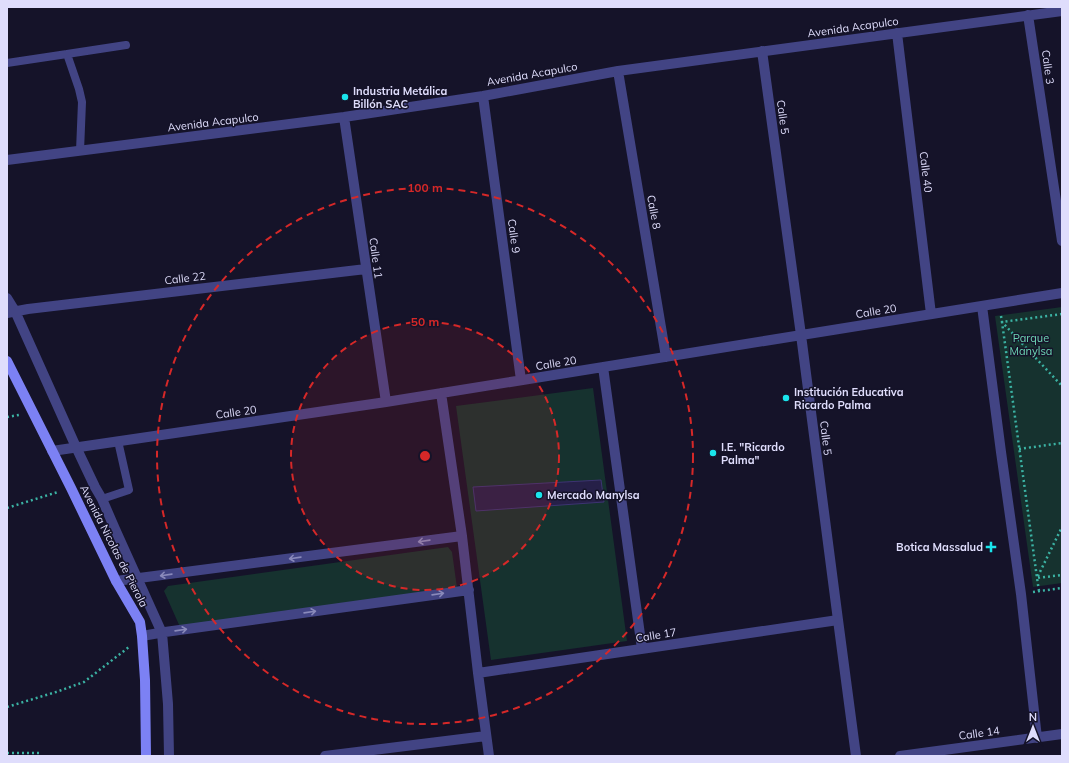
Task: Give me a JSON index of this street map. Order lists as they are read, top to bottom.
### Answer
{
  "streets": {
    "street": [
      "Avenida Acapulco",
      "Calle 3",
      "Calle 5",
      "Calle 40",
      "Calle 8",
      "Calle 9",
      "Calle 11",
      "Calle 22",
      "Calle 20",
      "Avenida Nicolas de Pierola",
      "Calle 17",
      "Calle 14"
    ]
  },
  "crossings": [
    ["Avenida Acapulco", "Calle 3"],
    ["Avenida Acapulco", "Calle 5"],
    ["Avenida Acapulco", "Calle 40"],
    ["Avenida Acapulco", "Calle 8"],
    ["Avenida Acapulco", "Calle 9"],
    ["Avenida Acapulco", "Calle 11"],
    ["Calle 5", "Calle 20"],
    ["Calle 5", "Calle 17"],
    ["Calle 40", "Calle 20"],
    ["Calle 8", "Calle 20"],
    ["Calle 9", "Calle 20"],
    ["Calle 11", "Calle 22"],
    ["Calle 11", "Calle 20"],
    ["Calle 20", "Avenida Nicolas de Pierola"]
  ],
  "parks": ["Parque Manylsa"],
  "places": {
    "other": [
      "Industria Metálica Billón SAC",
      "Institución Educativa Ricardo Palma",
      "I.E. \"Ricardo Palma\"",
      "Mercado Manylsa"
    ],
    "health": ["Botica Massalud"]
  },
  "north": "top",
  "rings": ["100 m", "50 m"]
}
